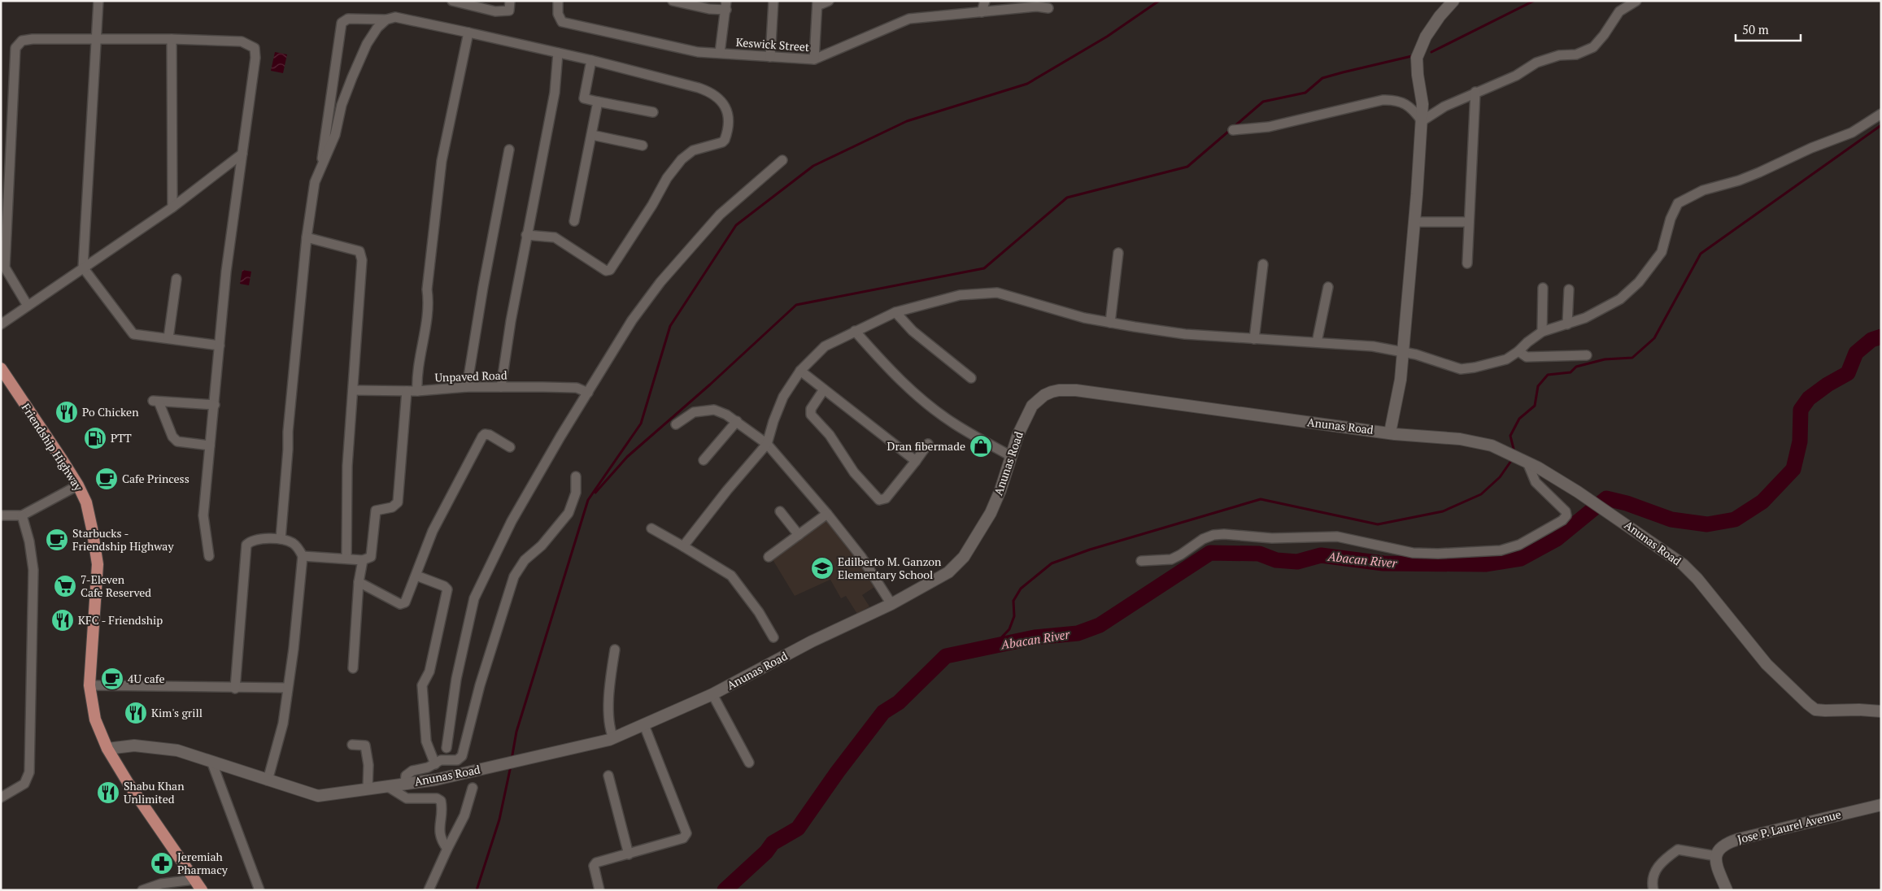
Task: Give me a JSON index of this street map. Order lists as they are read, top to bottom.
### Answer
{
  "streets": {
    "main road": ["Friendship Highway"],
    "street": [
      "Keswick Street",
      "Unpaved Road",
      "Anunas Road",
      "Jose P. Laurel Avenue"
    ]
  },
  "crossings": [
    ["Anunas Road", "Friendship Highway"]
  ],
  "water": ["Abacan River"],
  "places": {
    "restaurant": [
      "Po Chicken",
      "KFC - Friendship",
      "Kim's grill",
      "Shabu Khan Unlimited"
    ],
    "fuel station": ["PTT"],
    "shop": ["Dran fibermade"],
    "cafe": ["Cafe Princess", "Starbucks - Friendship Highway", "4U cafe"],
    "school or university": ["Edilberto M. Ganzon Elementary School"],
    "supermarket": ["7-Eleven Cafe Reserved"],
    "pharmacy": ["Jeremiah Pharmacy"]
  },
  "scale_bar": "50 m"
}
